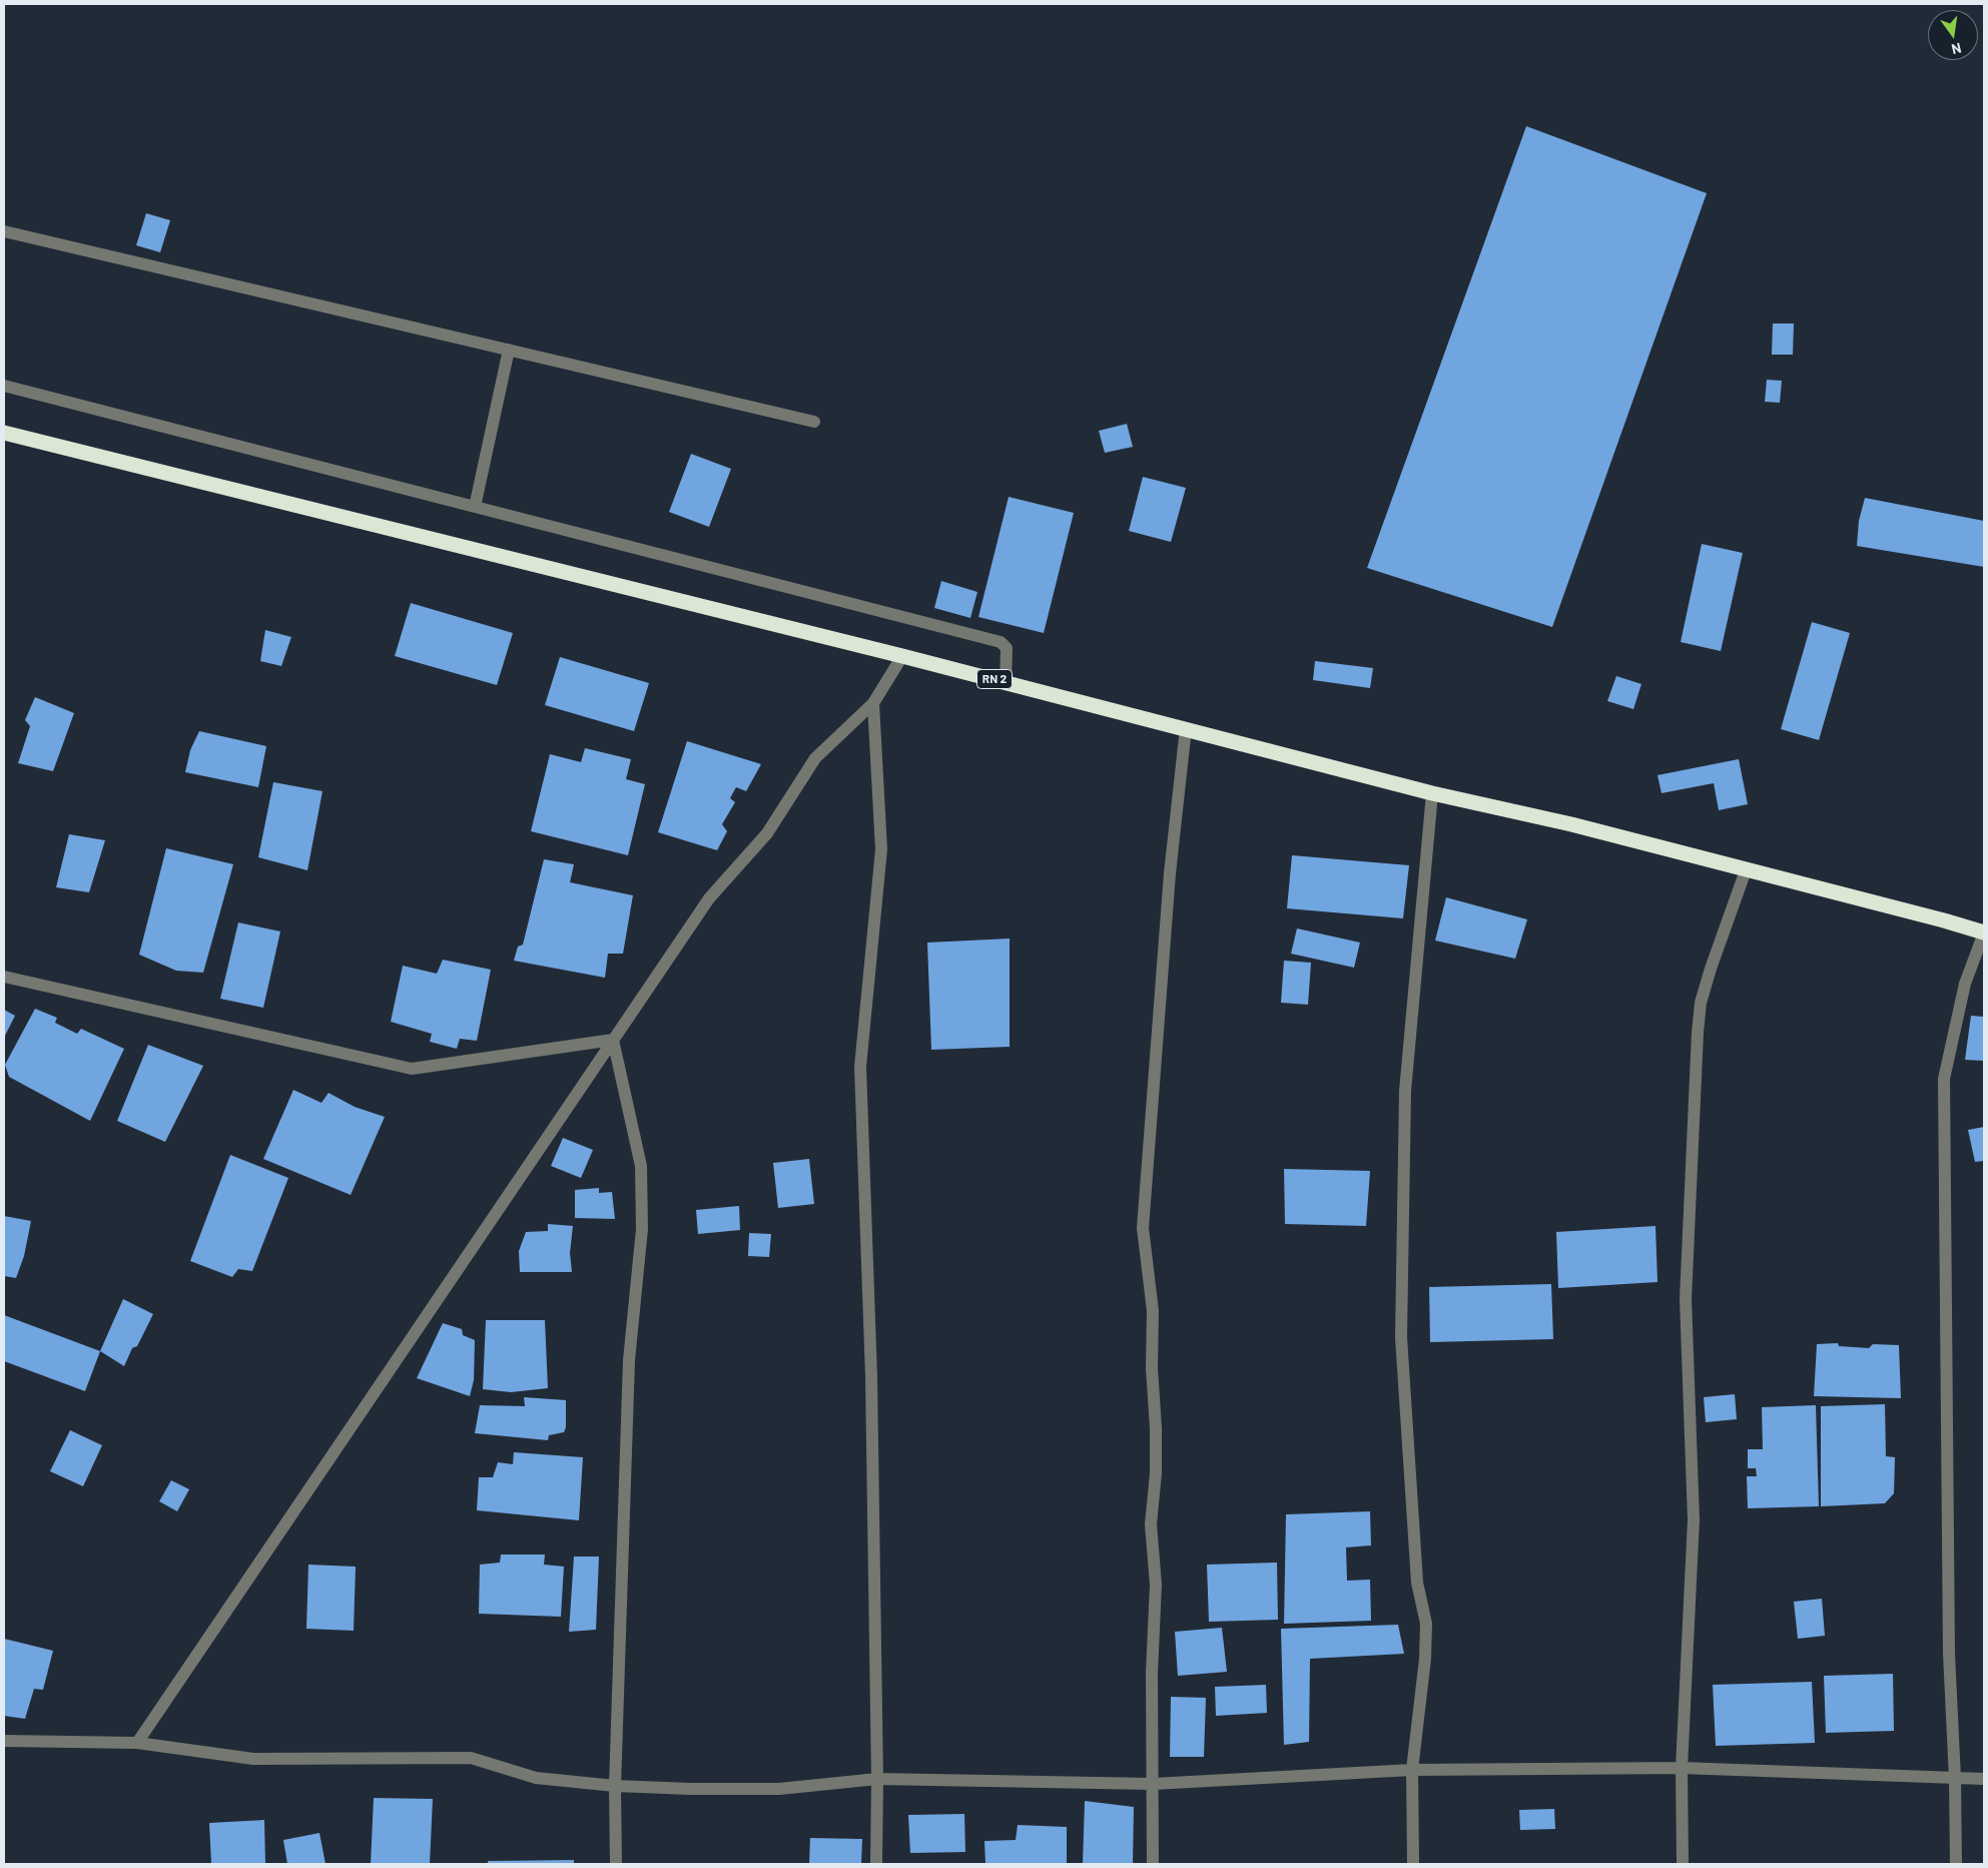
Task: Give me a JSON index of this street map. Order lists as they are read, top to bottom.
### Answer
{
  "streets": {
    "highway": ["RN 2"]
  },
  "north": "bottom"
}
